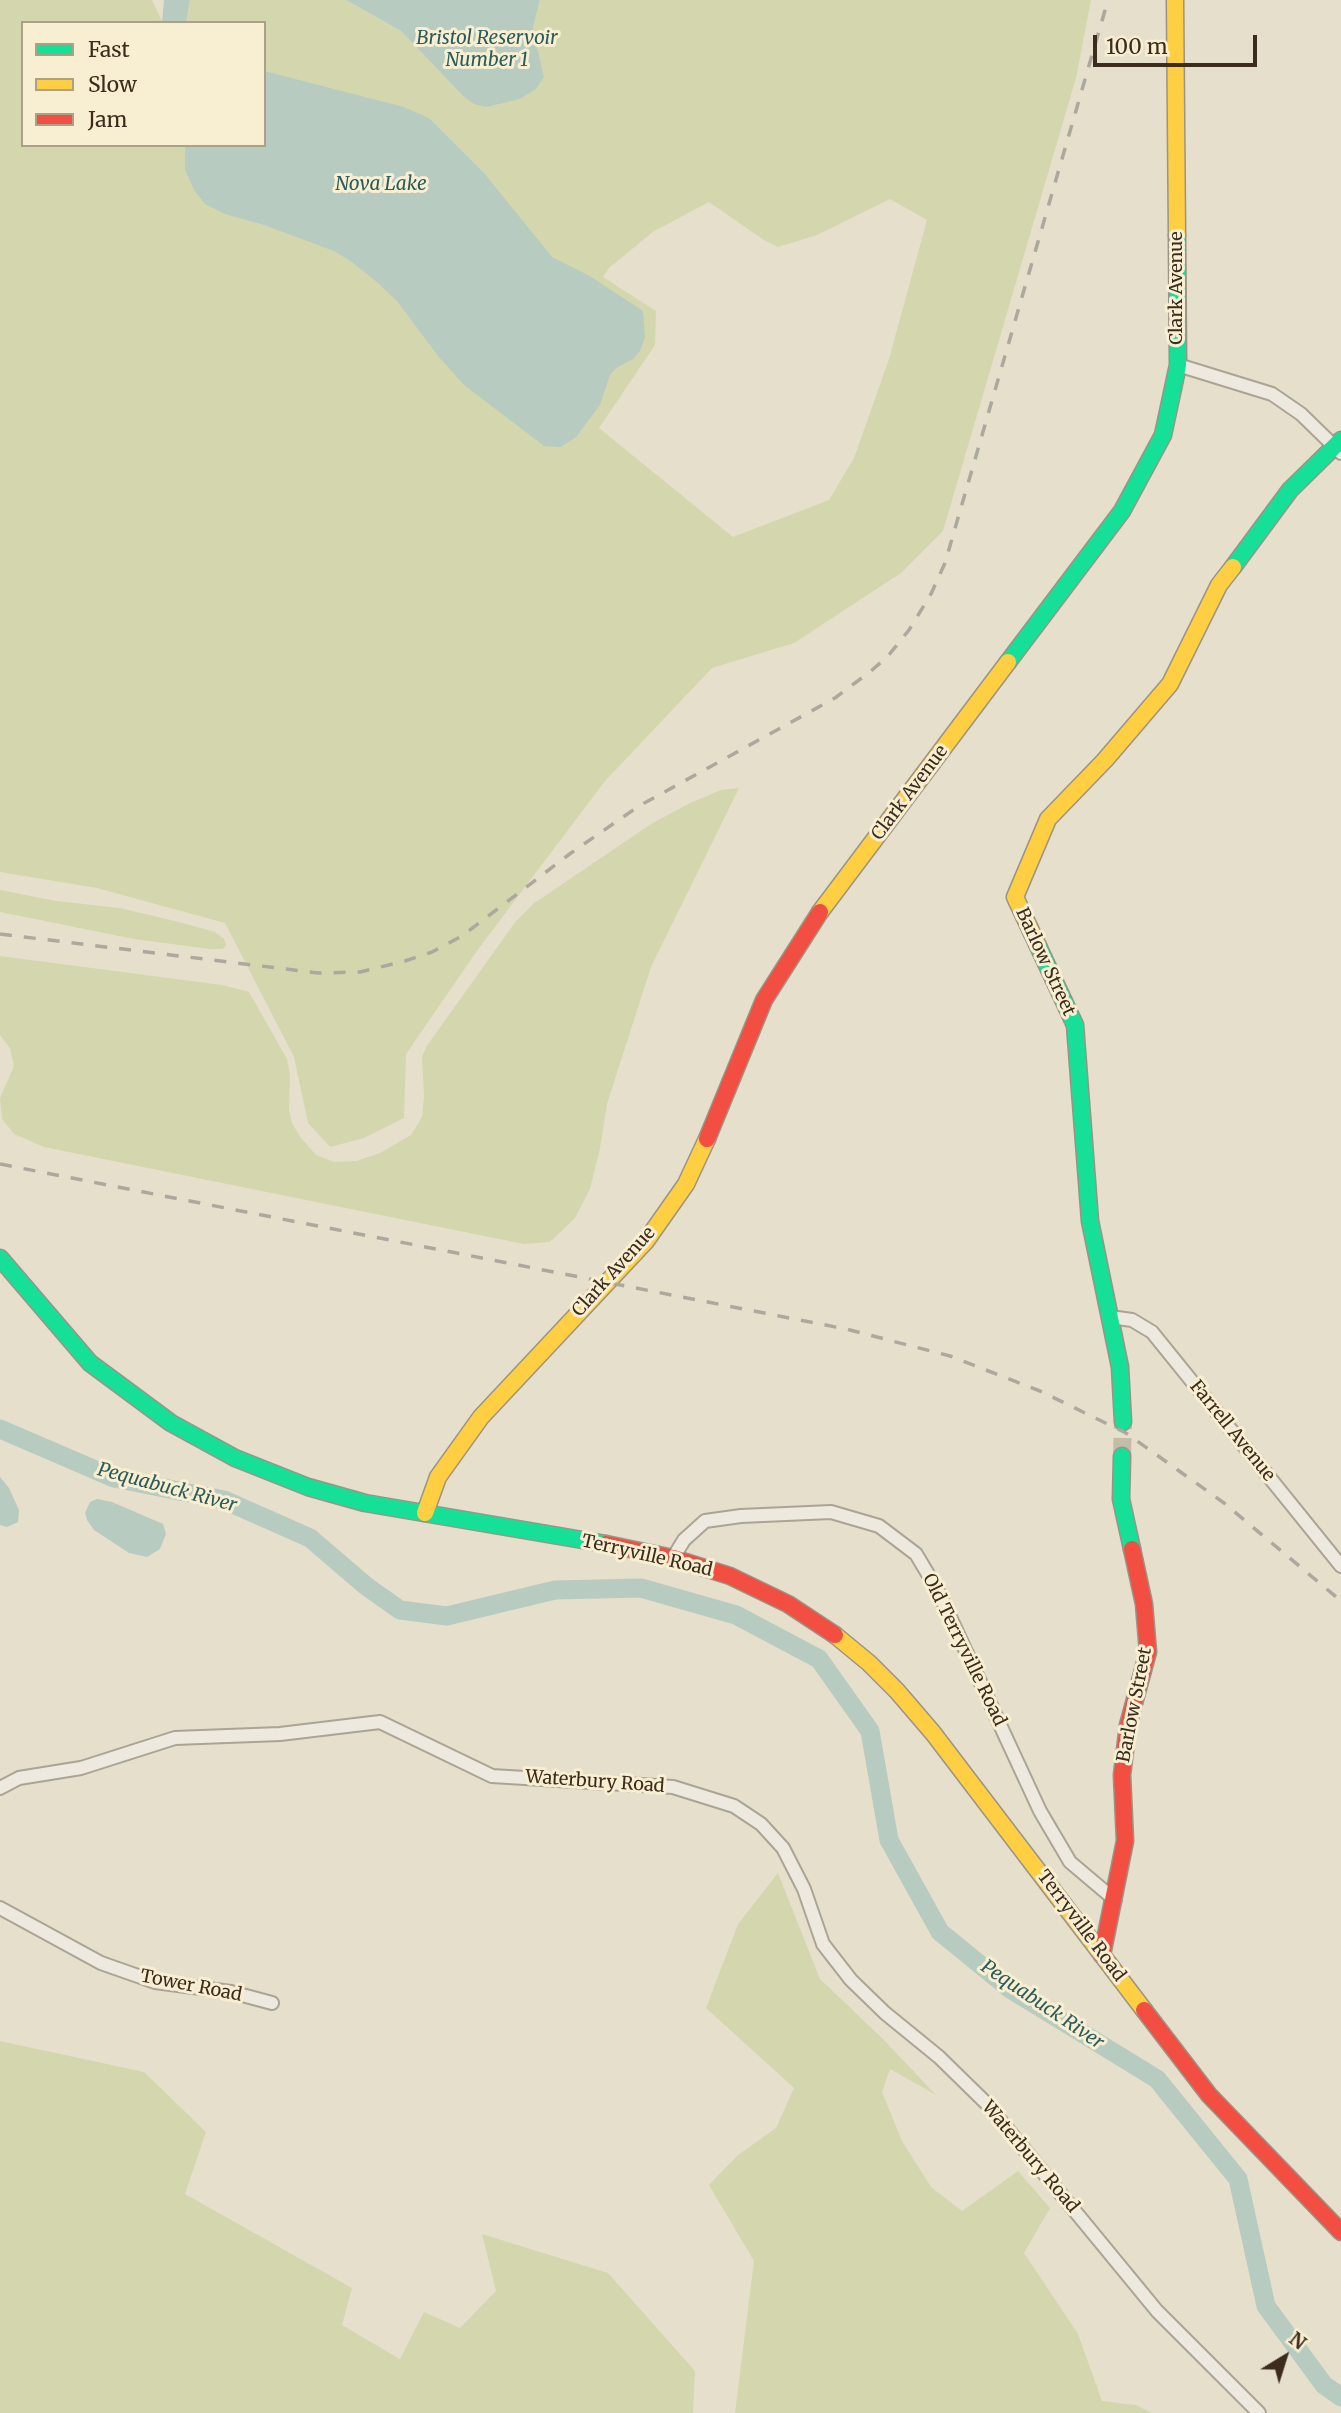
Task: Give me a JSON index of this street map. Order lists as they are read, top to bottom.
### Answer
{
  "streets": {
    "main road": ["Clark Avenue", "Barlow Street", "Terryville Road"],
    "street": [
      "Farrell Avenue",
      "Old Terryville Road",
      "Waterbury Road",
      "Tower Road"
    ]
  },
  "crossings": [
    ["Clark Avenue", "Terryville Road"],
    ["Barlow Street", "Farrell Avenue"],
    ["Barlow Street", "Terryville Road"],
    ["Barlow Street", "Old Terryville Road"],
    ["Terryville Road", "Old Terryville Road"]
  ],
  "water": ["Bristol Reservoir Number 1", "Nova Lake", "Pequabuck River"],
  "legend": ["Fast", "Slow", "Jam"],
  "scale_bar": "100 m",
  "north": "top right"
}
